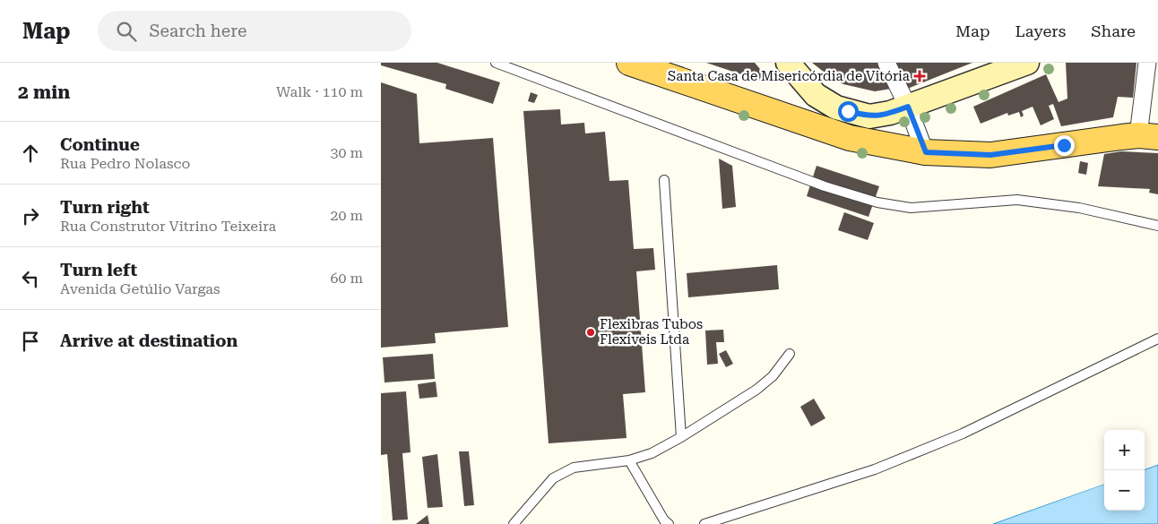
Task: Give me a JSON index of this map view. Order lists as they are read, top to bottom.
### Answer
{
  "places": {
    "health": ["Santa Casa de Misericórdia de Vitória"],
    "other": ["Flexibras Tubos Flexíveis Ltda"]
  },
  "page": {
    "header": "Map",
    "search": "Search here",
    "nav": ["Map", "Layers", "Share"],
    "heading": ["2 min", "Walk · 110 m"],
    "list": [
      ["Continue", "Rua Pedro Nolasco", "30 m"],
      ["Turn right", "Rua Construtor Vitrino Teixeira", "20 m"],
      ["Turn left", "Avenida Getúlio Vargas", "60 m"],
      "Arrive at destination"
    ],
    "map_buttons": ["+", "−"]
  }
}
